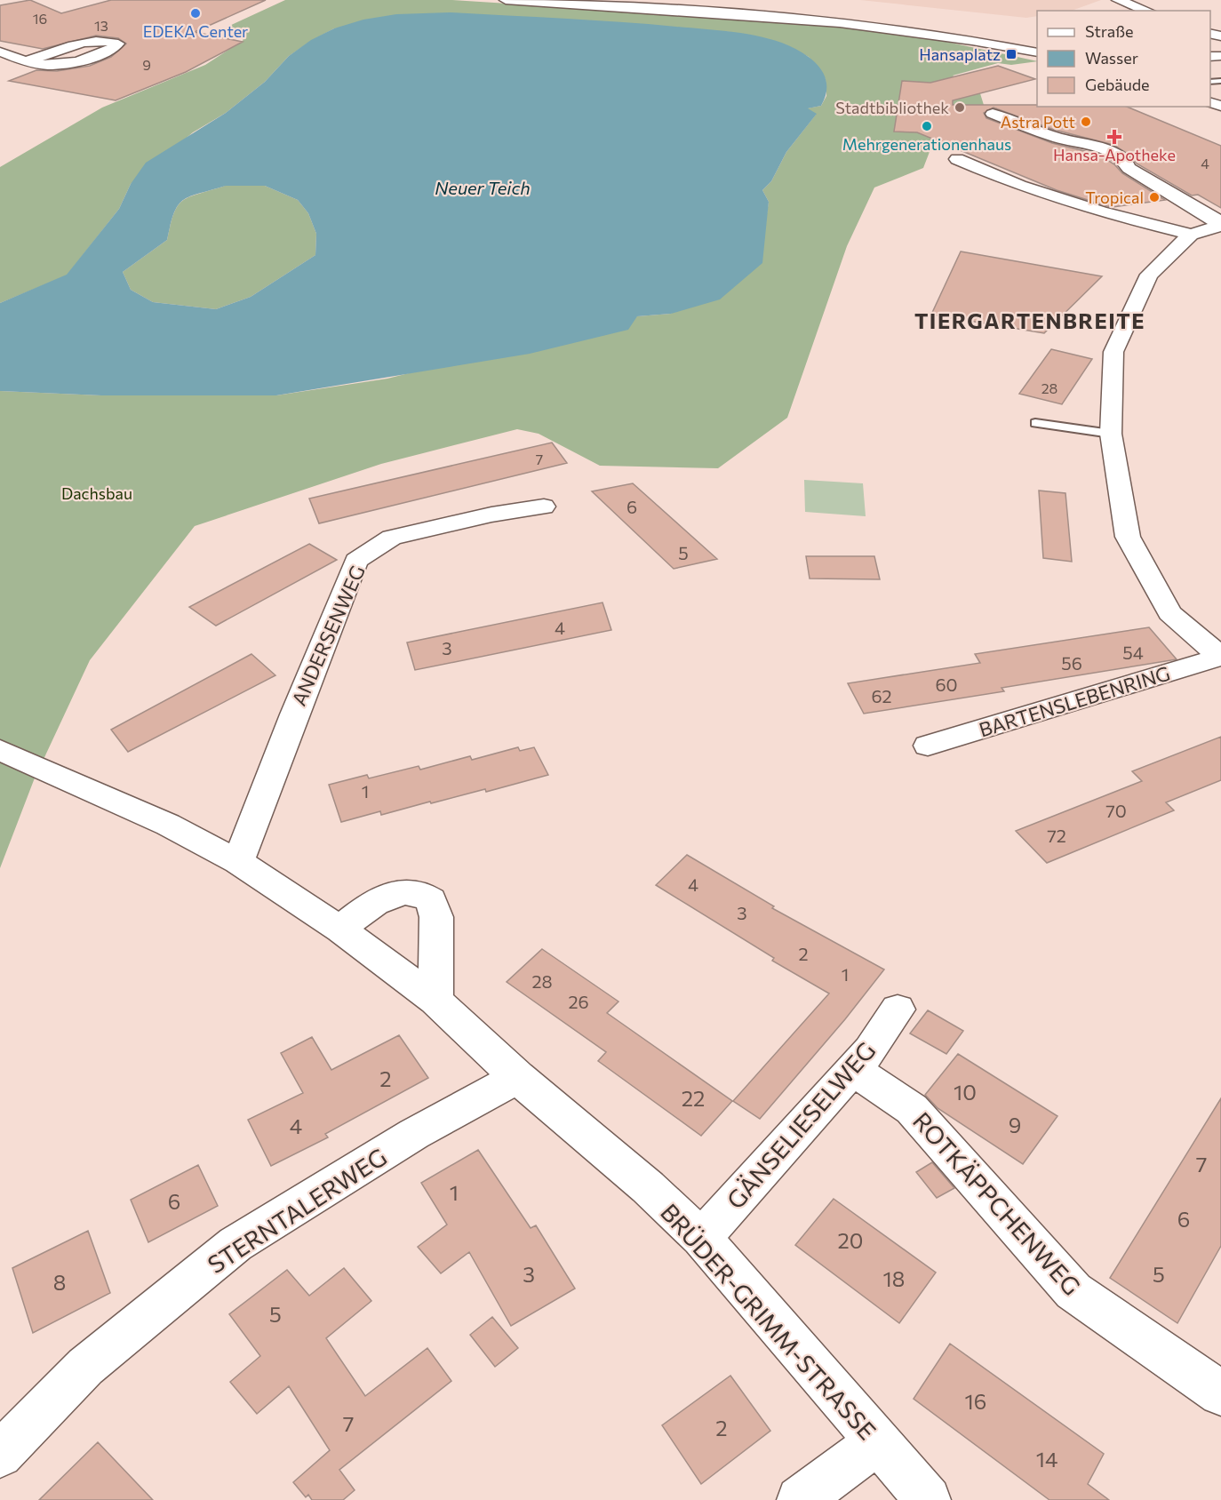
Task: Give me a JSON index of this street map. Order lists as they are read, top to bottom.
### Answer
{
  "streets": {
    "street": [
      "ANDERSENWEG",
      "BARTENSLEBENRING",
      "GÄNSELIESELWEG",
      "ROTKÄPPCHENWEG",
      "STERNTALERWEG",
      "BRÜDER-GRIMM-STRASSE"
    ]
  },
  "crossings": [
    ["ANDERSENWEG", "BRÜDER-GRIMM-STRASSE"],
    ["GÄNSELIESELWEG", "ROTKÄPPCHENWEG"],
    ["GÄNSELIESELWEG", "BRÜDER-GRIMM-STRASSE"],
    ["STERNTALERWEG", "BRÜDER-GRIMM-STRASSE"]
  ],
  "districts": ["TIERGARTENBREITE"],
  "water": ["Neuer Teich"],
  "parks": ["Dachsbau"],
  "places": {
    "other": [
      "EDEKA Center",
      "Stadtbibliothek",
      "Astra Pott",
      "Mehrgenerationenhaus",
      "Tropical"
    ],
    "transit": ["Hansaplatz"],
    "health": ["Hansa-Apotheke"]
  },
  "house_numbers": [
    "16",
    "13",
    "9",
    "4",
    "28",
    "7",
    "6",
    "5",
    "4",
    "3",
    "54",
    "56",
    "60",
    "62",
    "1",
    "70",
    "72",
    "4",
    "3",
    "2",
    "1",
    "28",
    "26",
    "2",
    "10",
    "22",
    "9",
    "4",
    "7",
    "1",
    "6",
    "6",
    "20",
    "3",
    "5",
    "18",
    "8",
    "5",
    "16",
    "7",
    "2",
    "14"
  ],
  "legend": ["Straße", "Wasser", "Gebäude"]
}
